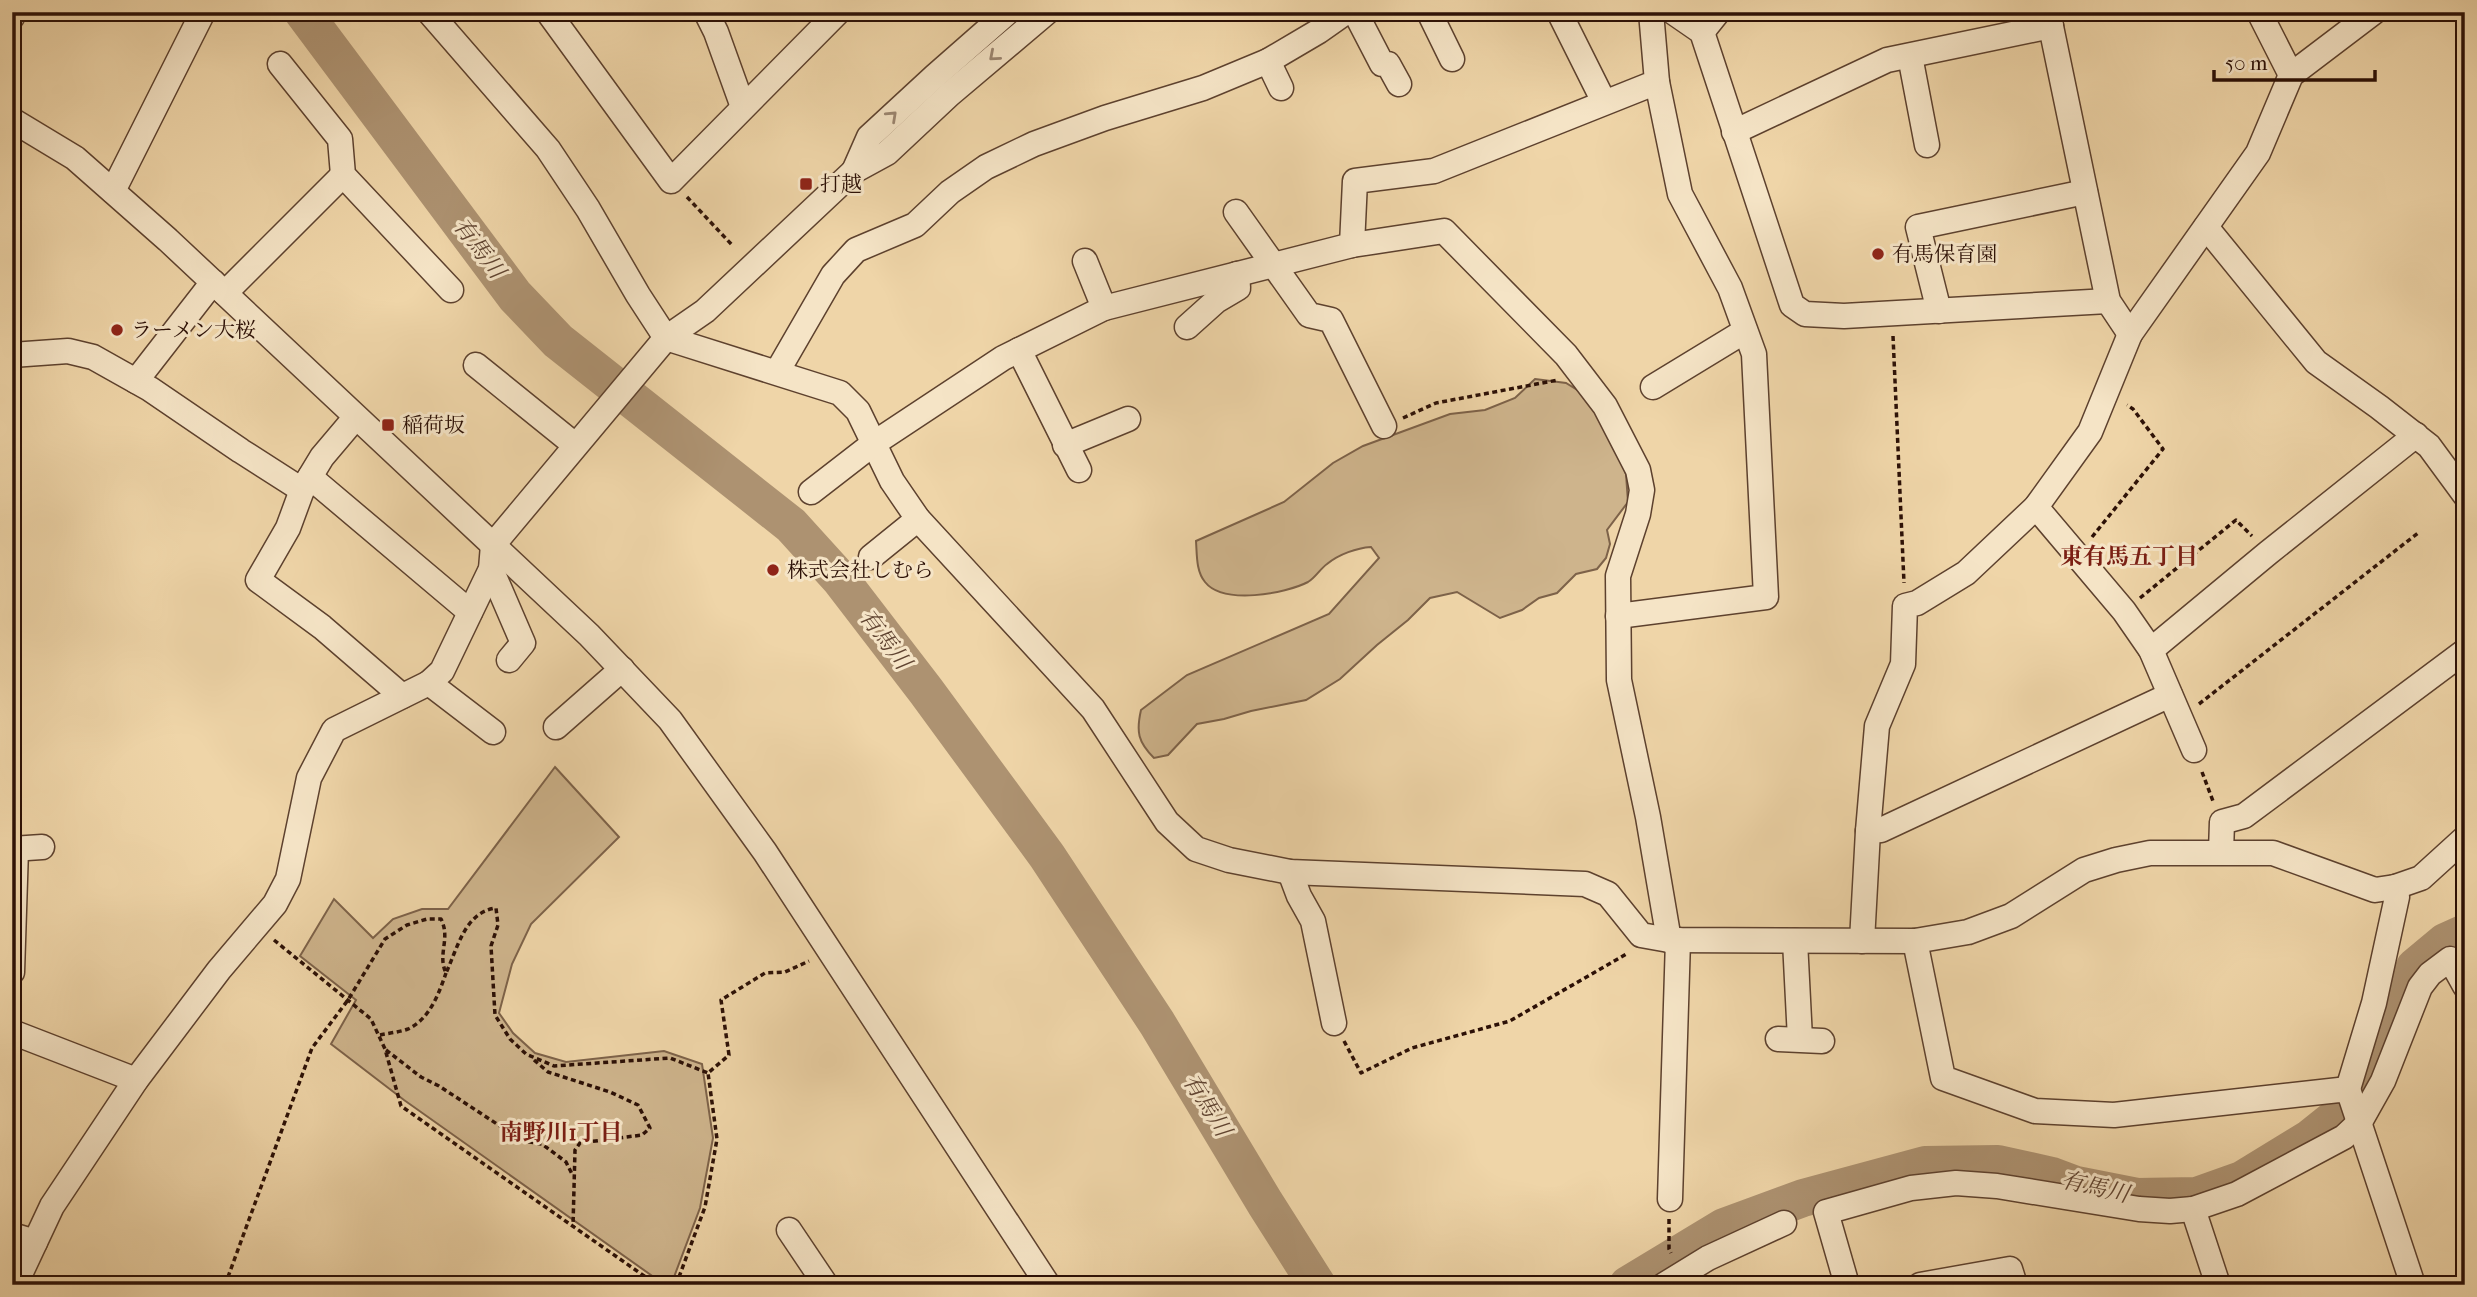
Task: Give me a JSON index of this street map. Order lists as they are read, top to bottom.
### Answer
{
  "districts": ["東有馬五丁目", "南野川1丁目"],
  "water": ["有馬川"],
  "places": {
    "transit": ["打越", "稲荷坂"],
    "other": ["有馬保育園", "ラーメン大桜", "株式会社しむら"]
  },
  "scale_bar": "50 m"
}
